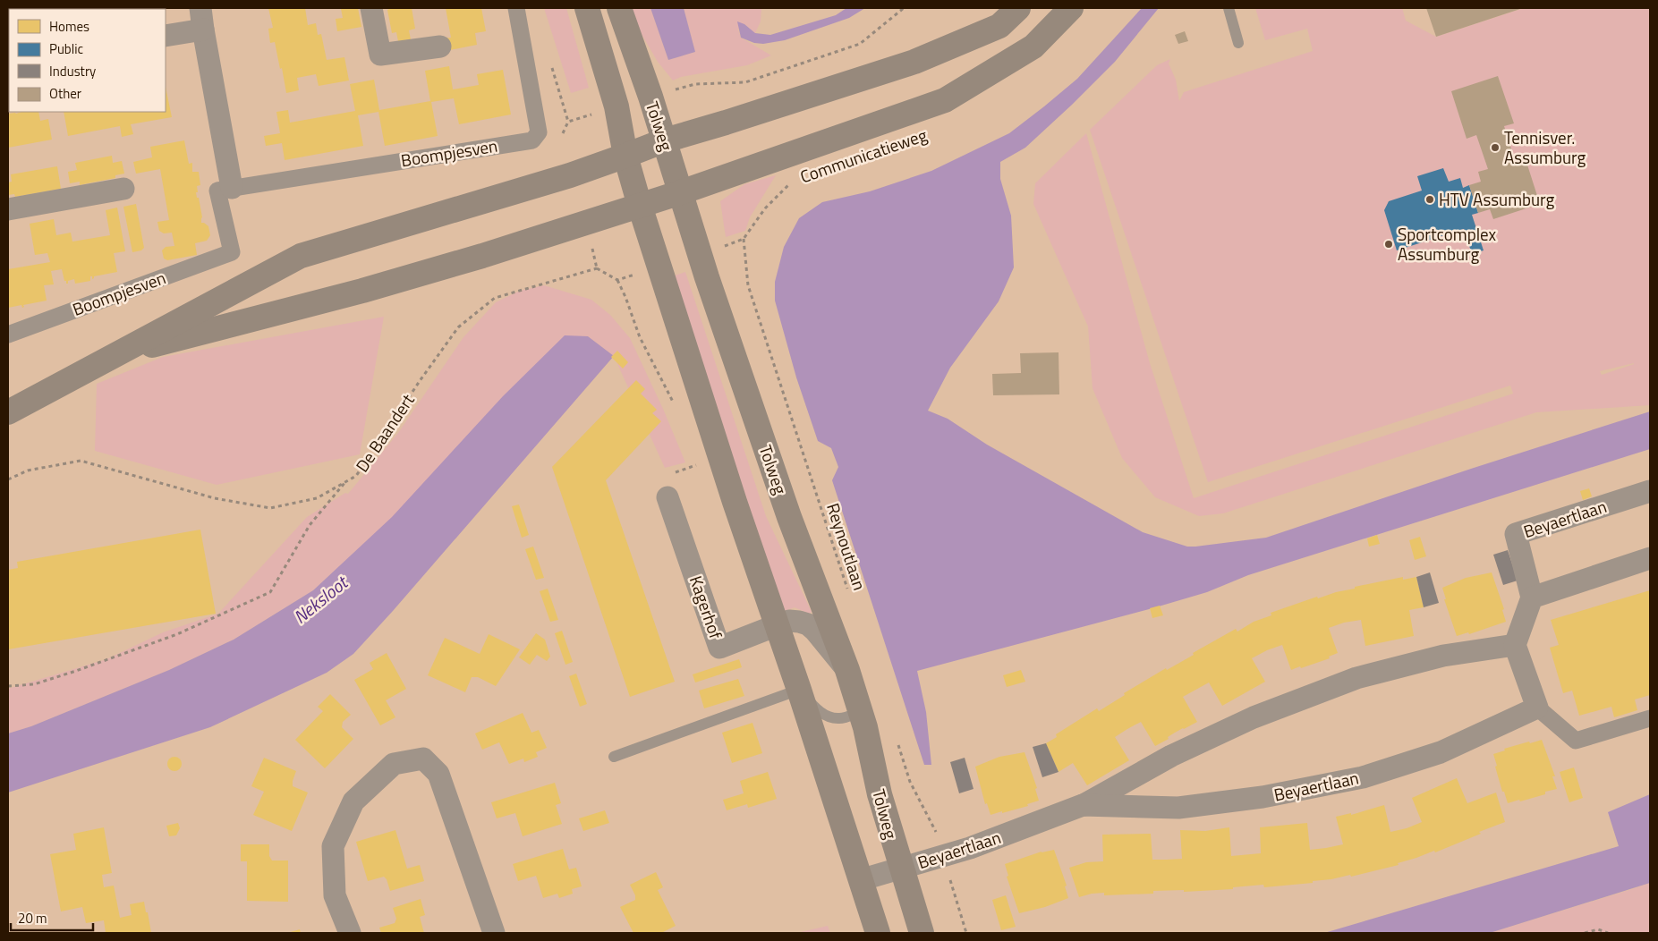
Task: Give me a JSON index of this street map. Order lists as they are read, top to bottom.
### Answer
{
  "streets": {
    "main road": ["Tolweg", "Communicatieweg"],
    "street": ["Boompjesven", "Beyaertlaan", "Kagerhof"],
    "path": ["De Baandert", "Reynoutlaan"]
  },
  "crossings": [
    ["Tolweg", "Communicatieweg"],
    ["Tolweg", "Beyaertlaan"],
    ["Tolweg", "Kagerhof"],
    ["Communicatieweg", "Reynoutlaan"]
  ],
  "water": ["Neksloot"],
  "places": ["Tennisver. Assumburg", "HTV Assumburg", "Sportcomplex Assumburg"],
  "legend": [
    "Homes",
    "Public",
    "Industry",
    "Other"
  ],
  "scale_bar": "20 m"
}
